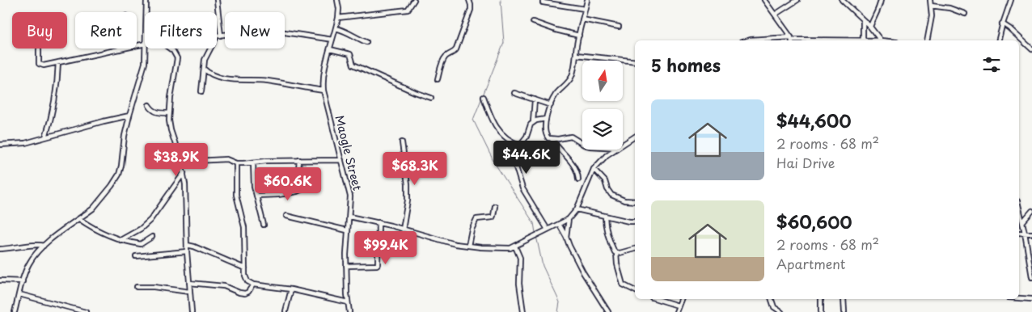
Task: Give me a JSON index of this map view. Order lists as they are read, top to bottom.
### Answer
{
  "streets": {
    "street": ["Maogle Street"]
  },
  "north": "top",
  "page": {
    "chip": [
      "Buy",
      "Rent",
      "Filters",
      "New"
    ],
    "heading": "5 homes",
    "list": [
      {
        "name": "$44,600",
        "note": "2 rooms · 68 m² · Hai Drive"
      },
      {
        "name": "$60,600",
        "note": "2 rooms · 68 m² · Apartment"
      }
    ],
    "price": [
      "$44.6K",
      "$38.9K",
      "$68.3K",
      "$60.6K",
      "$99.4K"
    ]
  }
}
